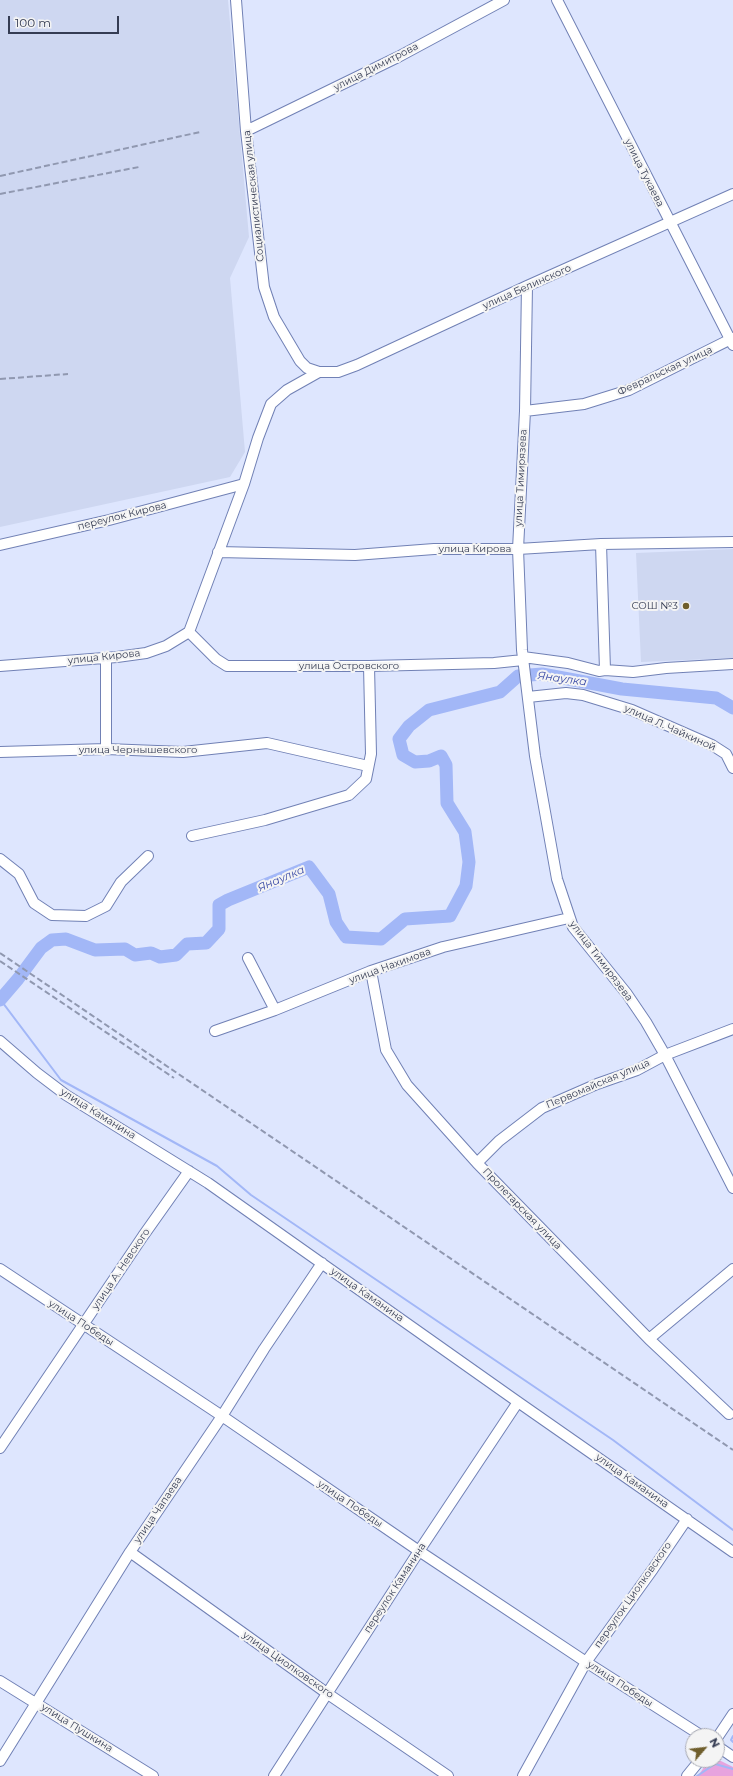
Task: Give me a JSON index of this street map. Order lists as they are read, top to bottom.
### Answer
{
  "streets": {
    "street": [
      "улица Димитрова",
      "улица Тукаева",
      "Социалистическая улица",
      "улица Белинского",
      "Февральская улица",
      "улица Тимирязева",
      "переулок Кирова",
      "улица Кирова",
      "улица Островского",
      "улица Л. Чайкиной",
      "улица Чернышевского",
      "улица Нахимова",
      "Первомайская улица",
      "улица Каманина",
      "Пролетарская улица",
      "улица А. Невского",
      "улица Победы",
      "улица Чапаева",
      "переулок Каманина",
      "переулок Циолковского",
      "улица Циолковского",
      "улица Пушкина"
    ]
  },
  "crossings": [
    ["улица Димитрова", "Социалистическая улица"],
    ["улица Тукаева", "улица Белинского"],
    ["улица Тукаева", "Февральская улица"],
    ["Социалистическая улица", "улица Белинского"],
    ["улица Белинского", "улица Тимирязева"],
    ["Февральская улица", "улица Тимирязева"],
    ["улица Тимирязева", "улица Кирова"],
    ["улица Тимирязева", "улица Островского"],
    ["улица Тимирязева", "улица Л. Чайкиной"],
    ["улица Тимирязева", "улица Нахимова"],
    ["улица Тимирязева", "Первомайская улица"],
    ["улица Кирова", "улица Островского"],
    ["улица Нахимова", "Пролетарская улица"],
    ["Первомайская улица", "Пролетарская улица"],
    ["улица Каманина", "улица А. Невского"],
    ["улица Каманина", "улица Чапаева"],
    ["улица Каманина", "переулок Каманина"],
    ["улица Каманина", "переулок Циолковского"],
    ["улица А. Невского", "улица Победы"],
    ["улица Победы", "улица Чапаева"],
    ["улица Победы", "переулок Каманина"],
    ["улица Победы", "переулок Циолковского"],
    ["улица Чапаева", "улица Циолковского"],
    ["улица Чапаева", "улица Пушкина"],
    ["переулок Каманина", "улица Циолковского"]
  ],
  "water": ["Янаулка"],
  "places": ["СОШ №3"],
  "scale_bar": "100 m",
  "north": "top right"
}
